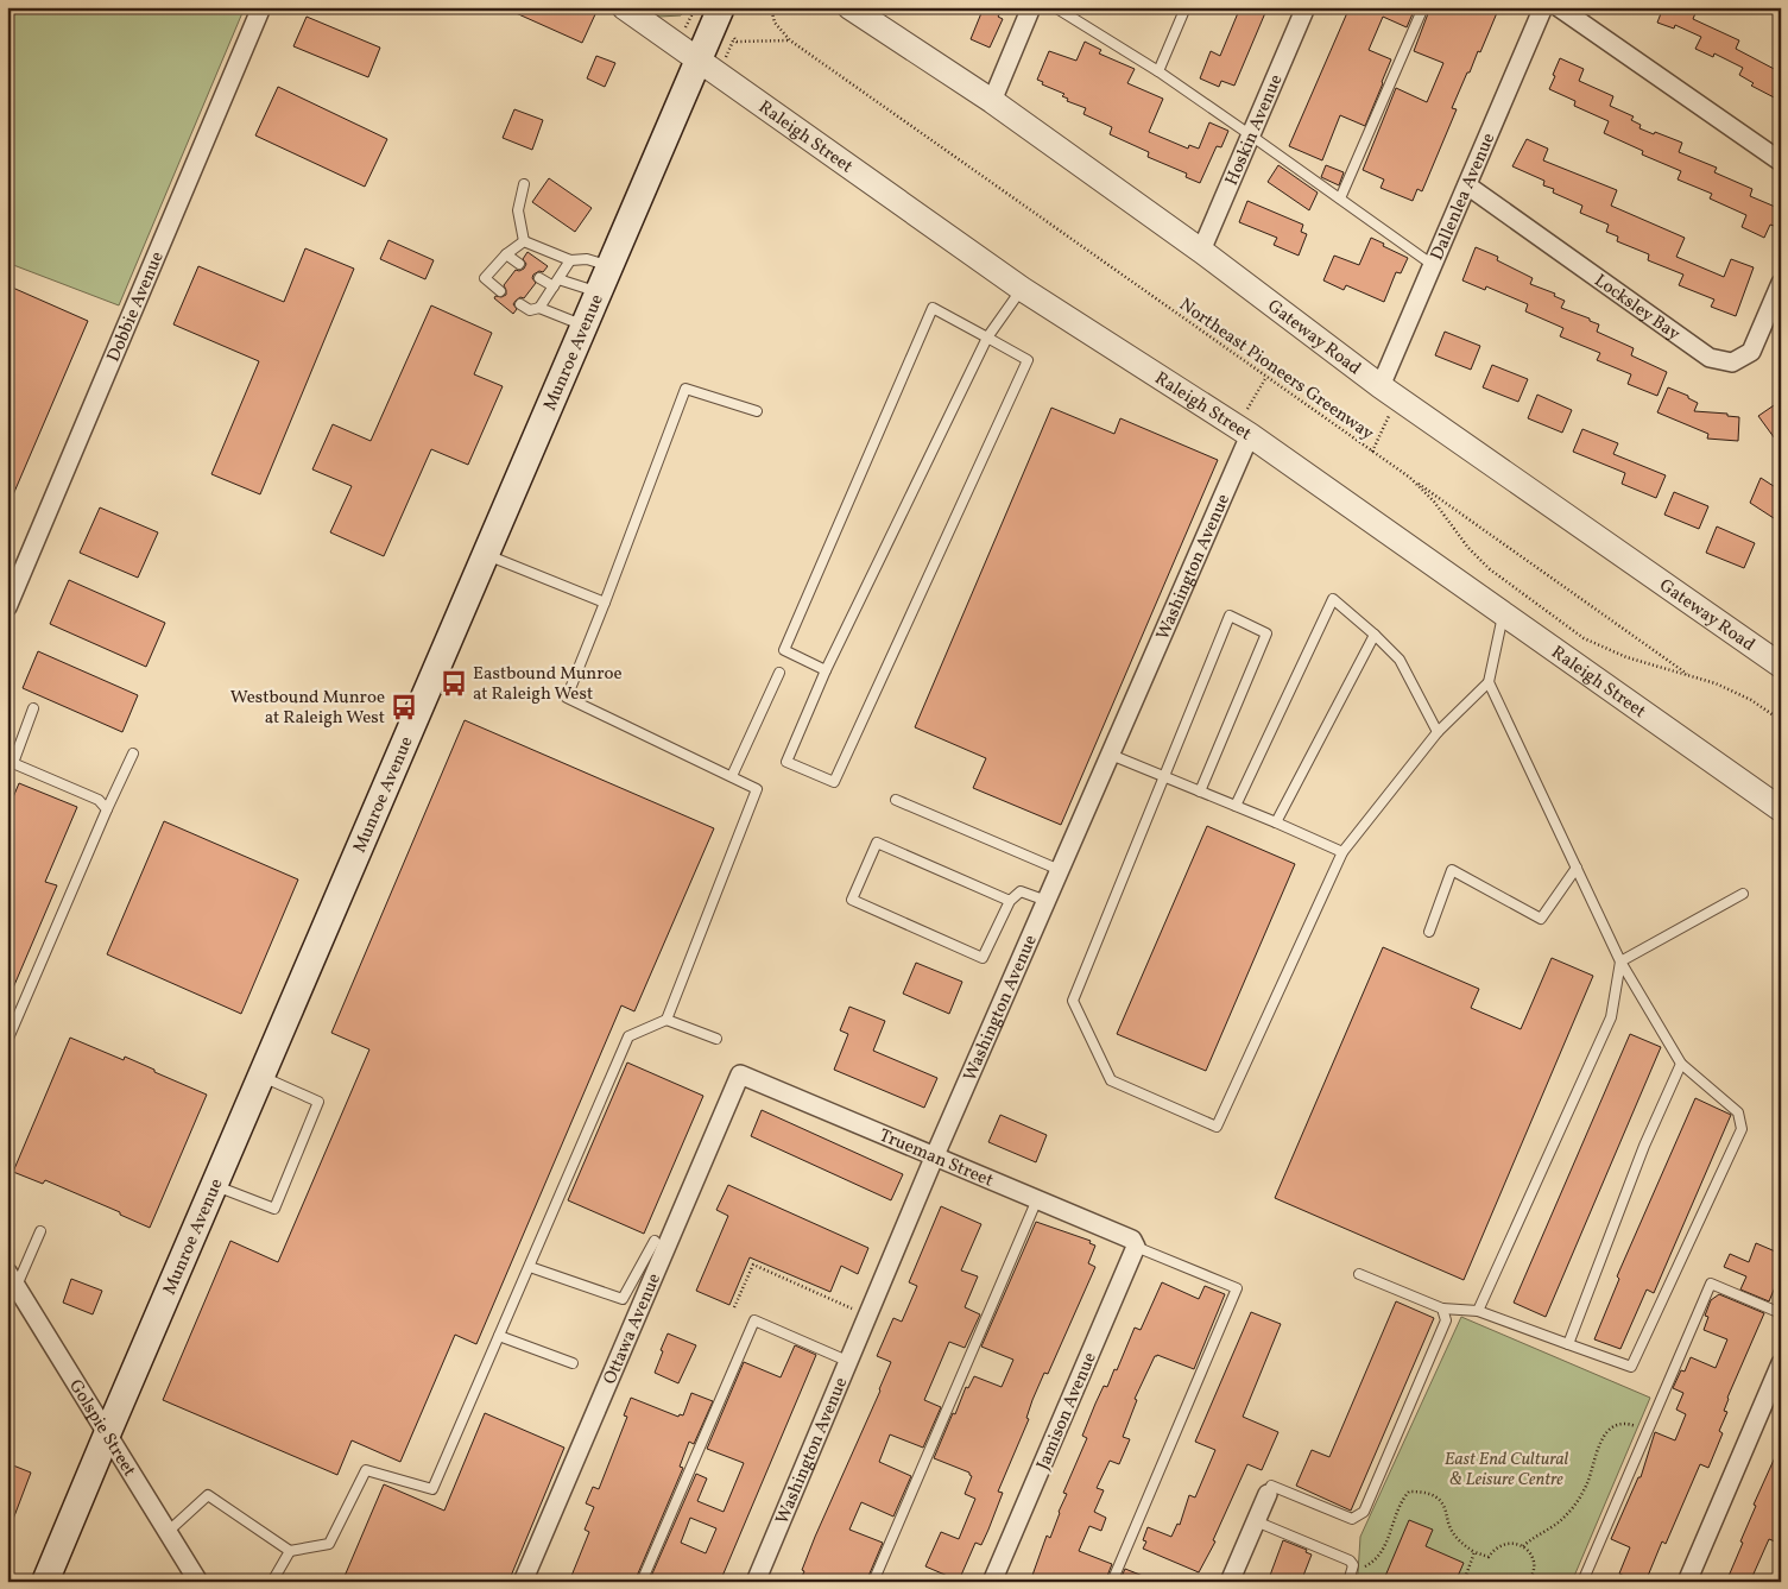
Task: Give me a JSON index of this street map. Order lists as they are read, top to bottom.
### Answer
{
  "streets": {
    "main road": ["Munroe Avenue"],
    "street": [
      "Hoskin Avenue",
      "Raleigh Street",
      "Dallenlea Avenue",
      "Dobbie Avenue",
      "Locksley Bay",
      "Gateway Road",
      "Washington Avenue",
      "Trueman Street",
      "Ottawa Avenue",
      "Jamison Avenue",
      "Golspie Street"
    ],
    "path": ["Northeast Pioneers Greenway"]
  },
  "crossings": [
    ["Hoskin Avenue", "Gateway Road"],
    ["Raleigh Street", "Munroe Avenue"],
    ["Raleigh Street", "Washington Avenue"],
    ["Dallenlea Avenue", "Locksley Bay"],
    ["Dallenlea Avenue", "Gateway Road"],
    ["Munroe Avenue", "Golspie Street"],
    ["Washington Avenue", "Trueman Street"],
    ["Trueman Street", "Ottawa Avenue"],
    ["Trueman Street", "Jamison Avenue"]
  ],
  "parks": ["East End Cultural & Leisure Centre"],
  "places": {
    "bus stop": ["Eastbound Munroe at Raleigh West", "Westbound Munroe at Raleigh West"]
  }
}
